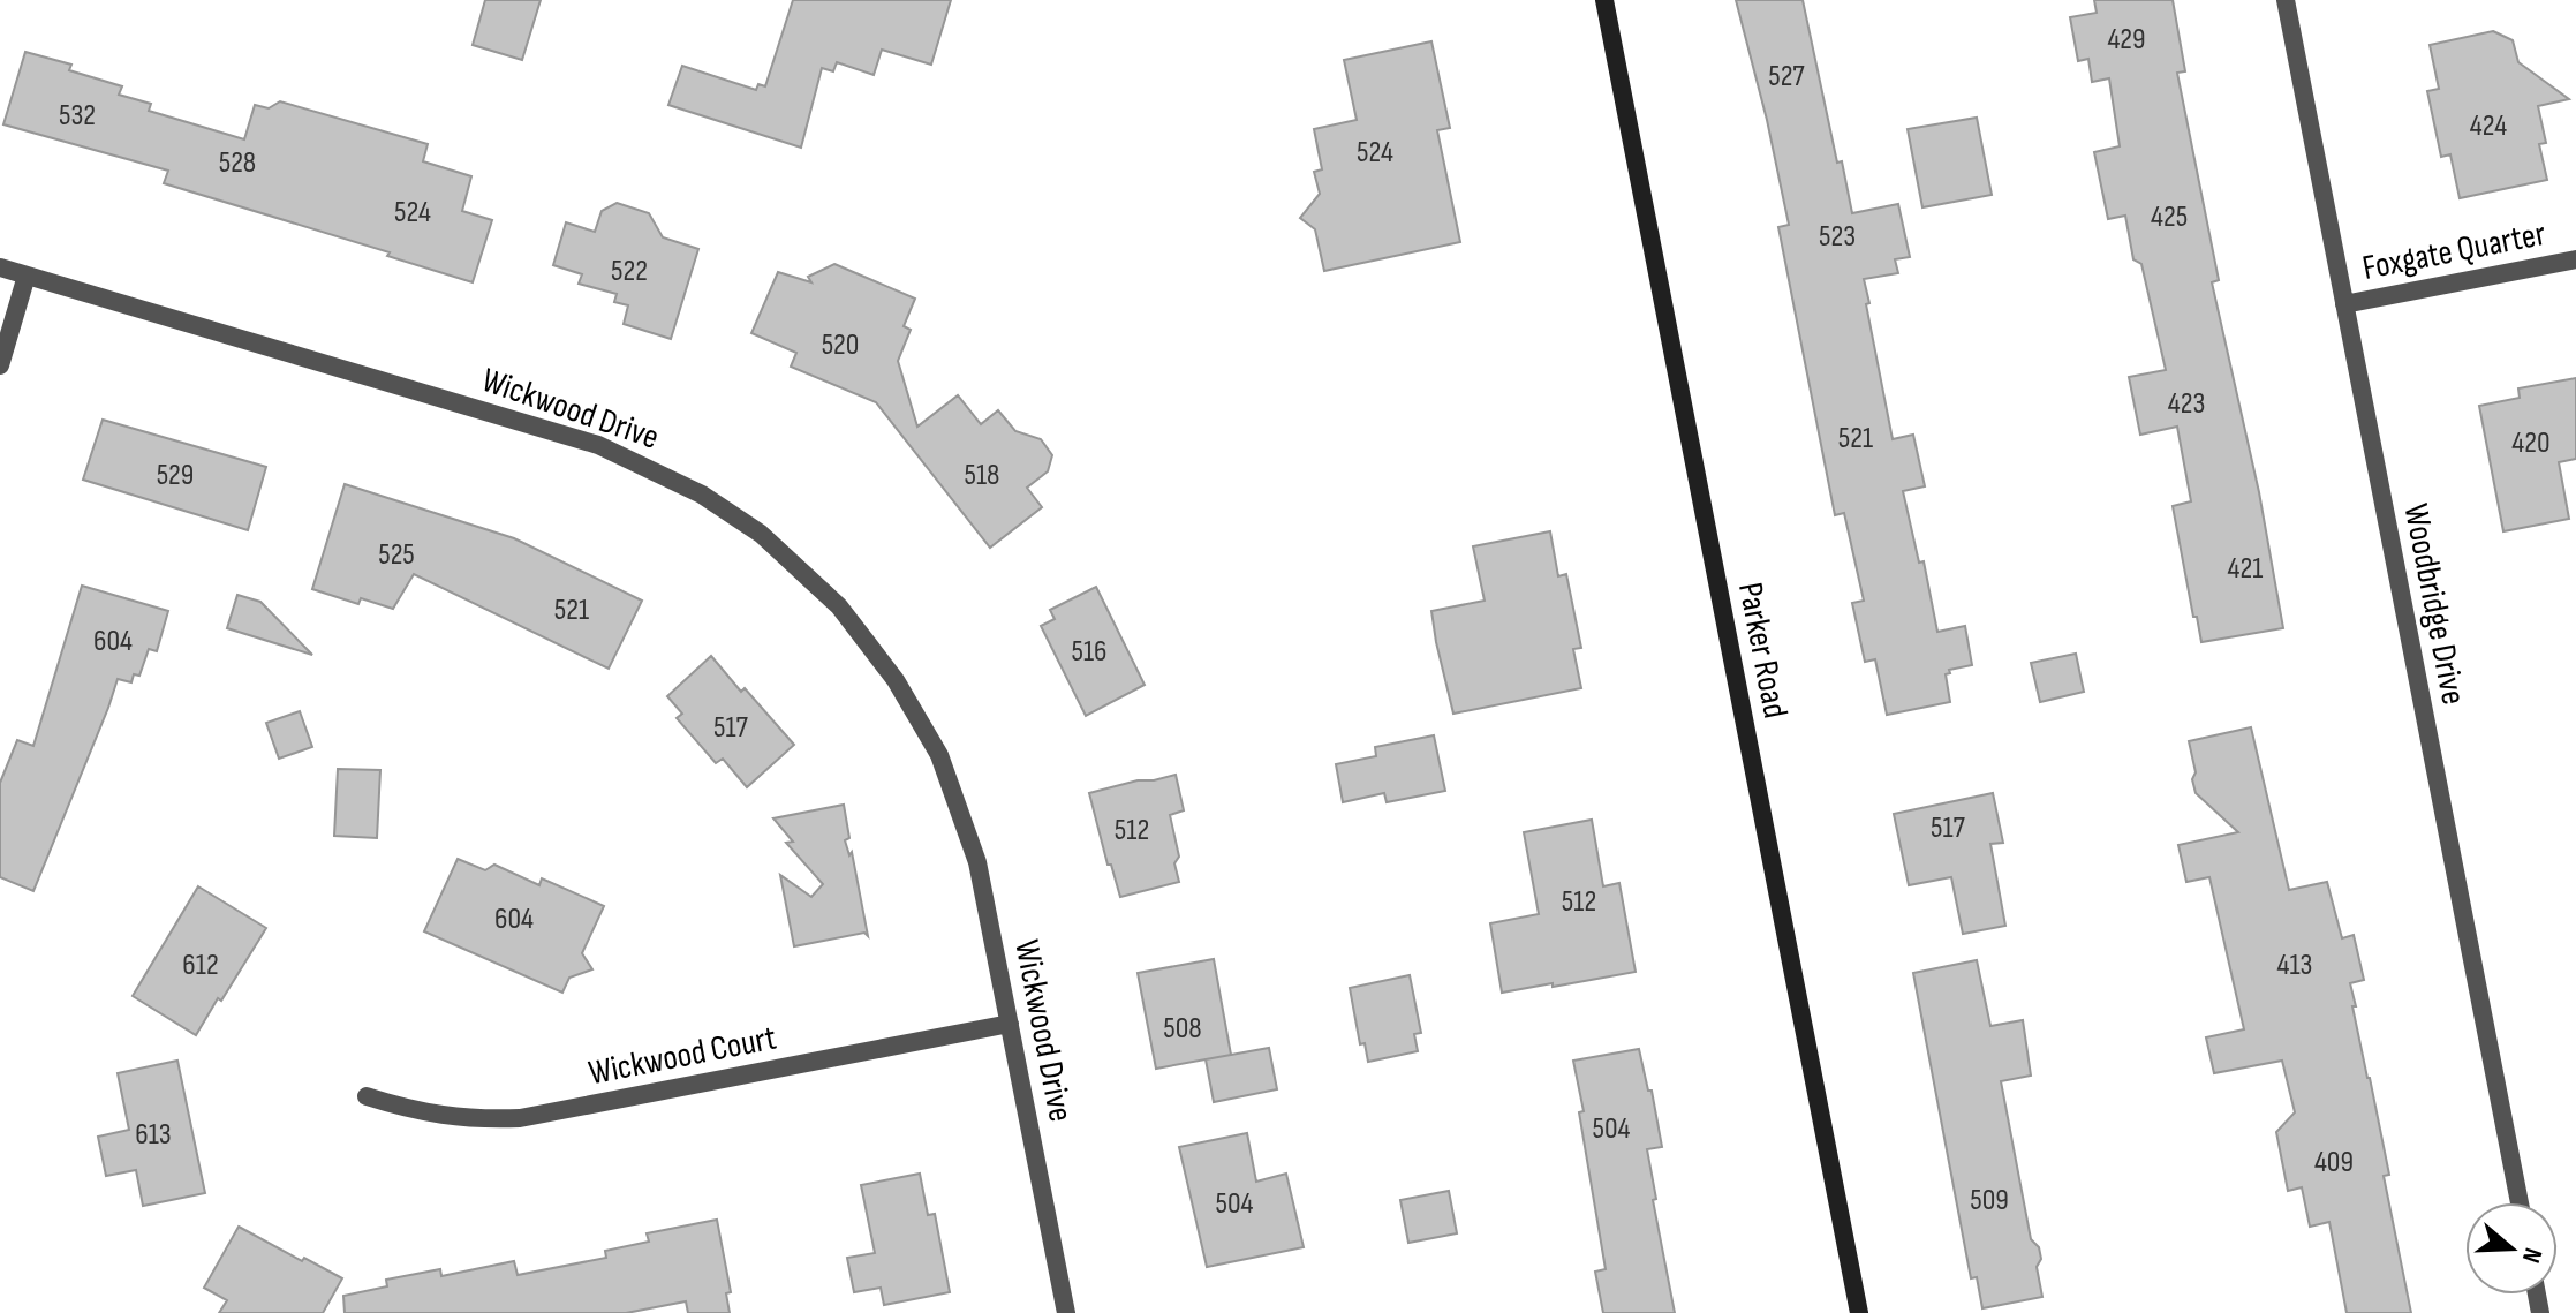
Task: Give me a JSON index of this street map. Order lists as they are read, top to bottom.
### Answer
{
  "streets": {
    "street": [
      "Foxgate Quarter",
      "Wickwood Drive",
      "Woodbridge Drive",
      "Parker Road",
      "Wickwood Court"
    ]
  },
  "crossings": [
    ["Foxgate Quarter", "Woodbridge Drive"],
    ["Wickwood Drive", "Wickwood Court"]
  ],
  "house_numbers": [
    "429",
    "527",
    "532",
    "424",
    "524",
    "528",
    "524",
    "425",
    "523",
    "522",
    "520",
    "423",
    "521",
    "420",
    "529",
    "518",
    "525",
    "421",
    "521",
    "604",
    "516",
    "517",
    "517",
    "512",
    "512",
    "604",
    "612",
    "413",
    "508",
    "504",
    "613",
    "409",
    "509",
    "504"
  ],
  "north": "right"
}
